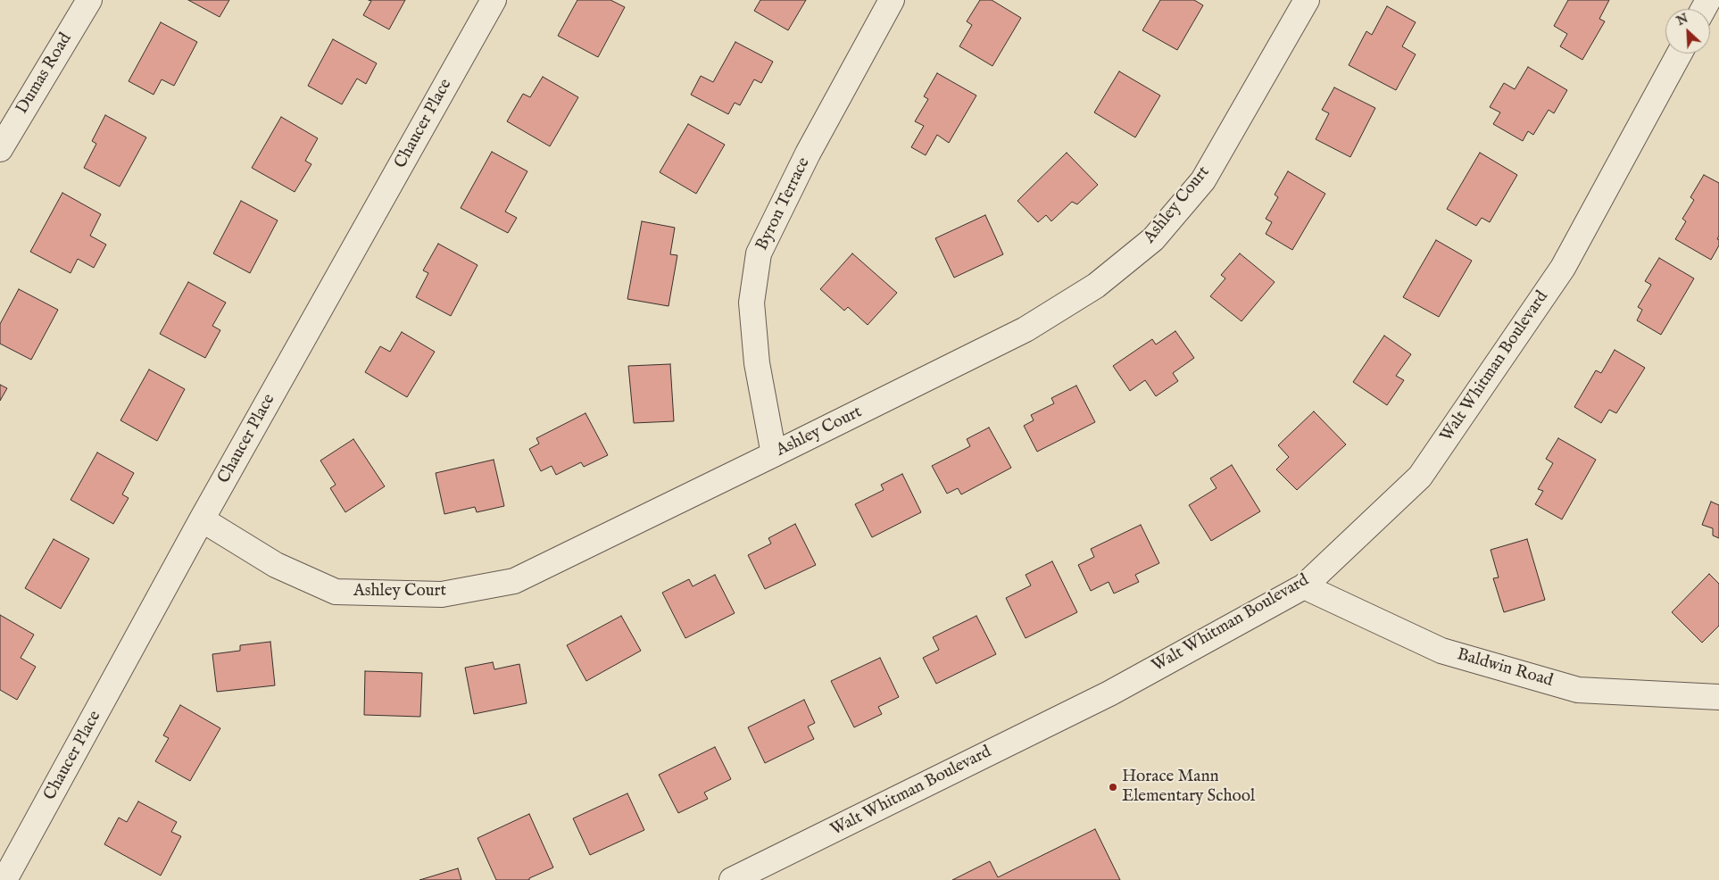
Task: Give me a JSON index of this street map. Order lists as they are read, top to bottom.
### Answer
{
  "streets": {
    "street": [
      "Dumas Road",
      "Chaucer Place",
      "Byron Terrace",
      "Ashley Court",
      "Walt Whitman Boulevard",
      "Baldwin Road"
    ]
  },
  "crossings": [
    ["Chaucer Place", "Ashley Court"],
    ["Byron Terrace", "Ashley Court"],
    ["Walt Whitman Boulevard", "Baldwin Road"]
  ],
  "places": ["Horace Mann Elementary School"],
  "north": "top left"
}
